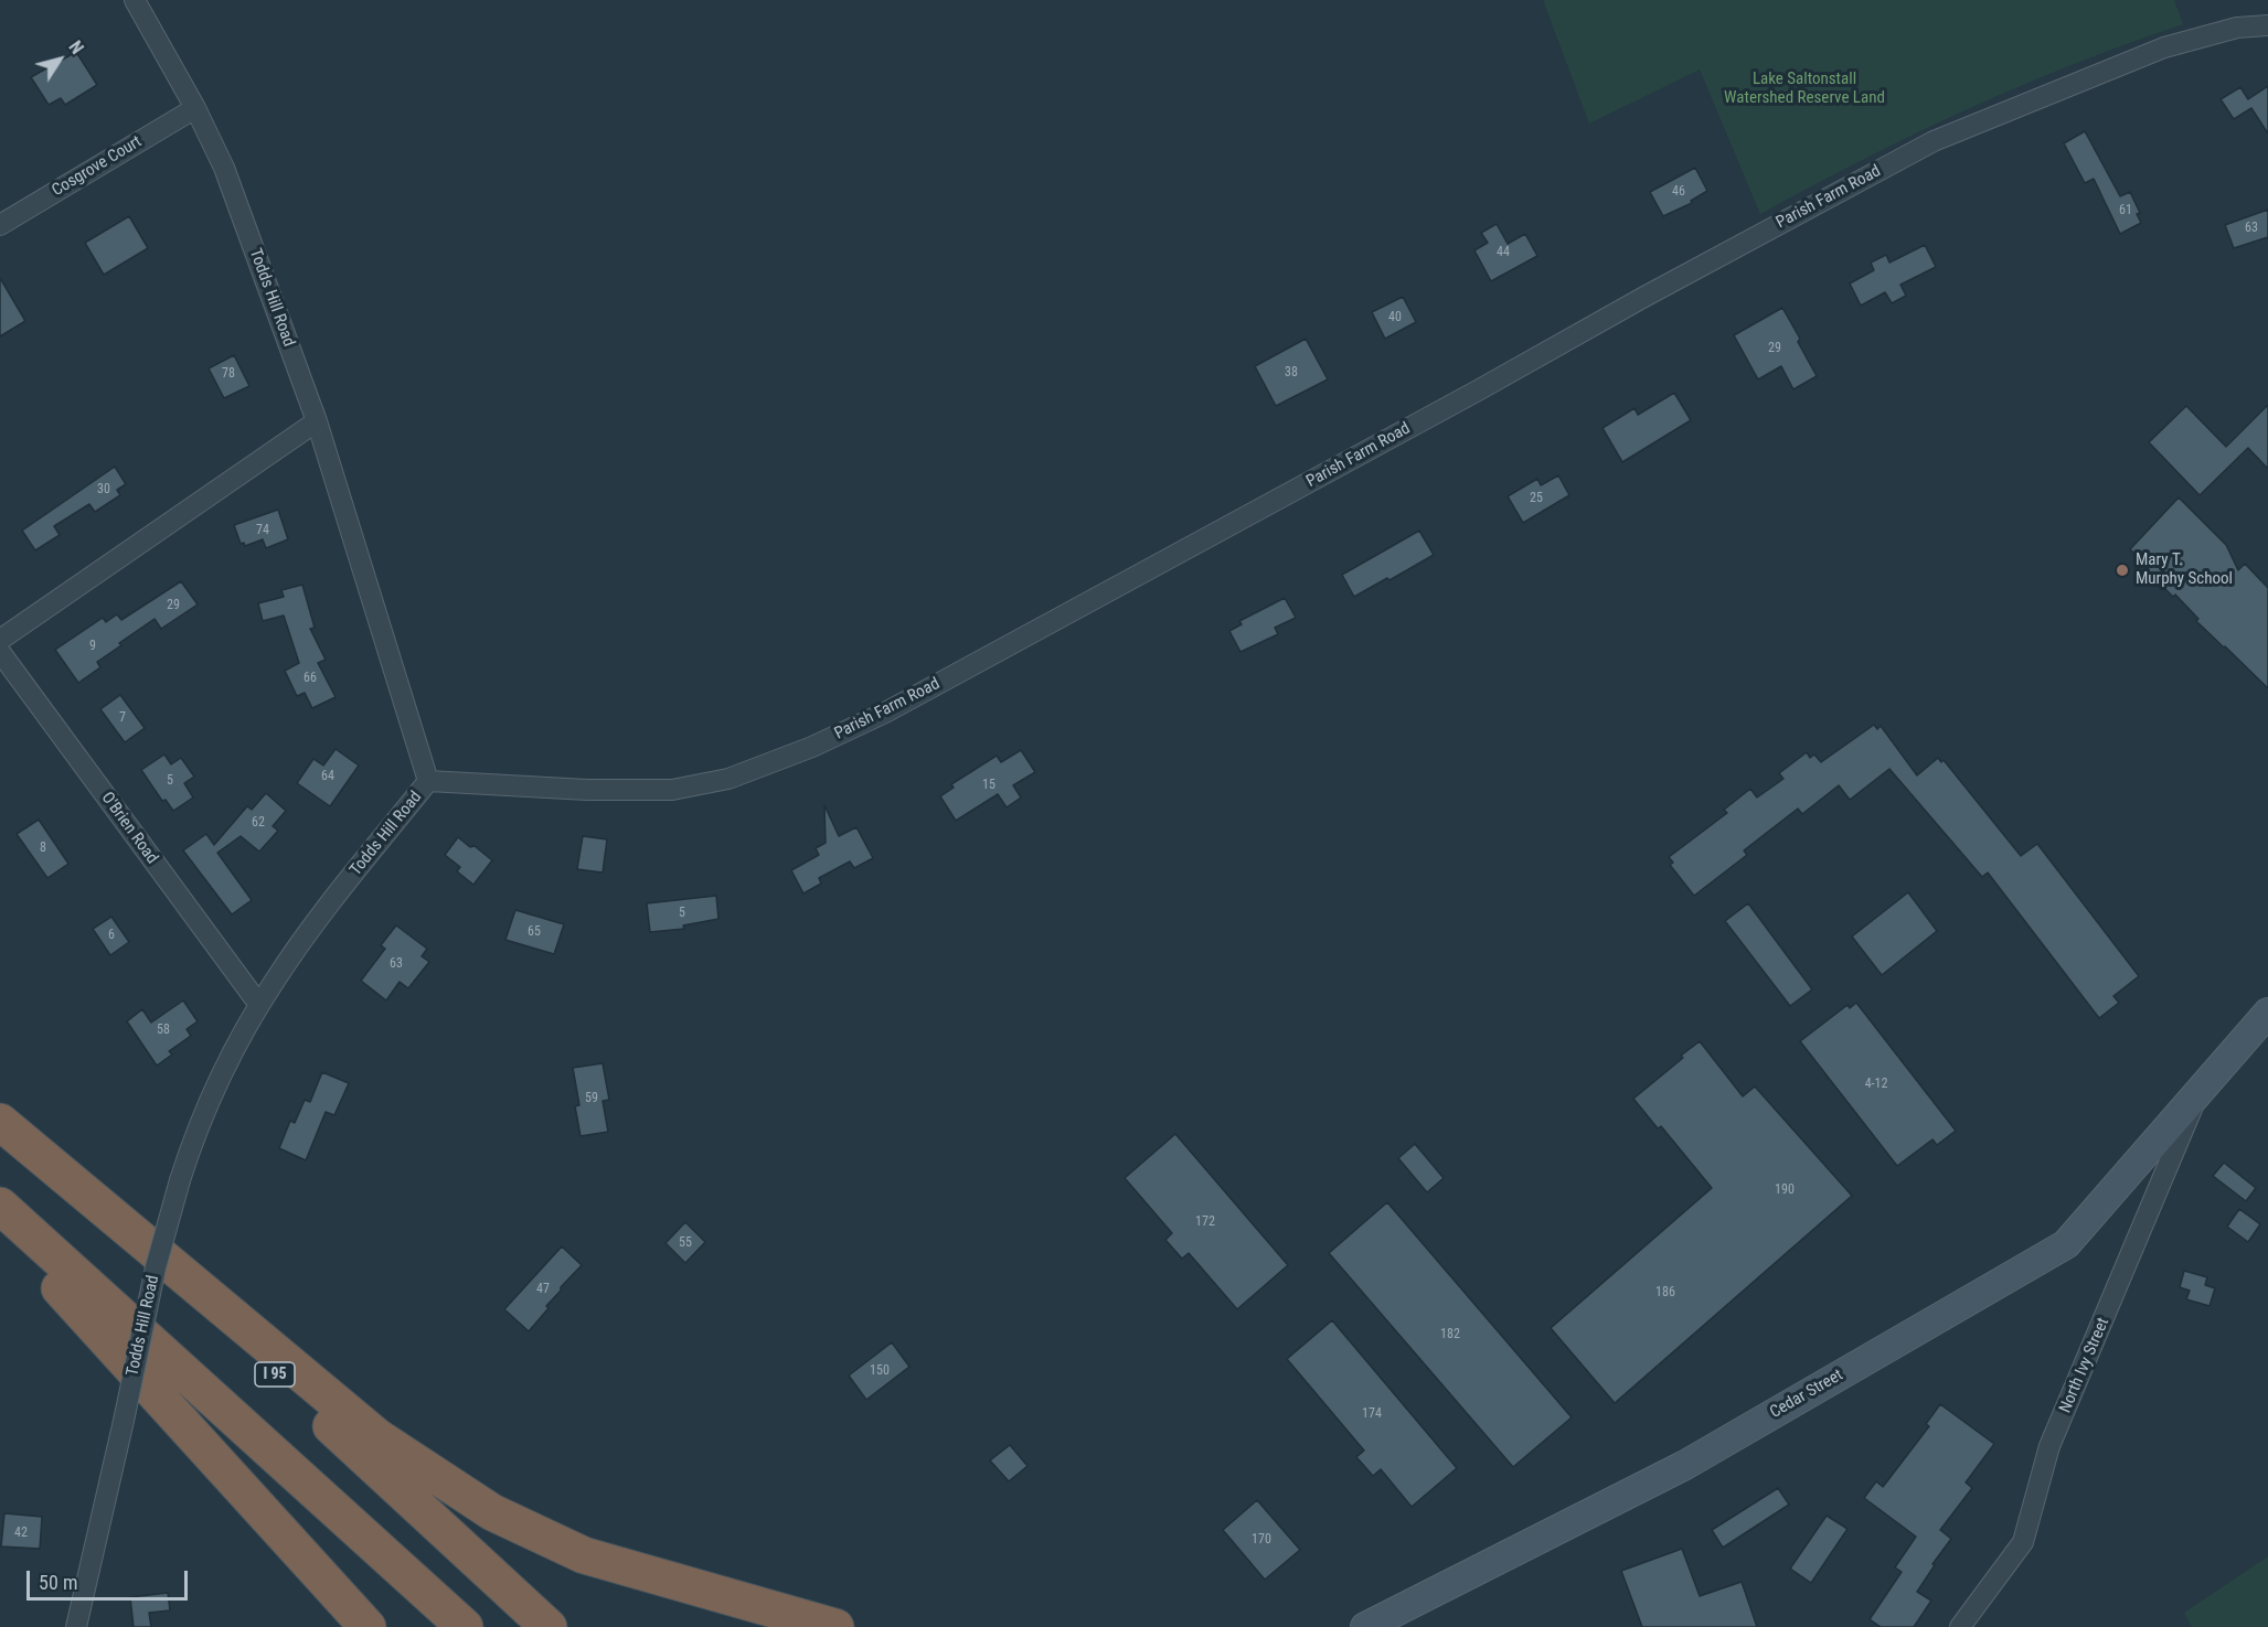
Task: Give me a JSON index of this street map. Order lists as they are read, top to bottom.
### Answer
{
  "streets": {
    "highway": ["I 95"],
    "main road": ["Cedar Street"],
    "street": [
      "Cosgrove Court",
      "Parish Farm Road",
      "Todds Hill Road",
      "O'Brien Road",
      "North Ivy Street"
    ]
  },
  "crossings": [
    ["Cosgrove Court", "Todds Hill Road"],
    ["Parish Farm Road", "Todds Hill Road"],
    ["Todds Hill Road", "O'Brien Road"],
    ["North Ivy Street", "Cedar Street"]
  ],
  "parks": ["Lake Saltonstall Watershed Reserve Land"],
  "places": ["Mary T. Murphy School"],
  "house_numbers": [
    "46",
    "61",
    "63",
    "44",
    "40",
    "29",
    "38",
    "78",
    "30",
    "25",
    "74",
    "29",
    "9",
    "66",
    "7",
    "64",
    "5",
    "15",
    "62",
    "8",
    "5",
    "65",
    "6",
    "63",
    "58",
    "4-12",
    "59",
    "190",
    "172",
    "55",
    "47",
    "186",
    "182",
    "150",
    "174",
    "42",
    "170"
  ],
  "scale_bar": "50 m",
  "north": "top right"
}
